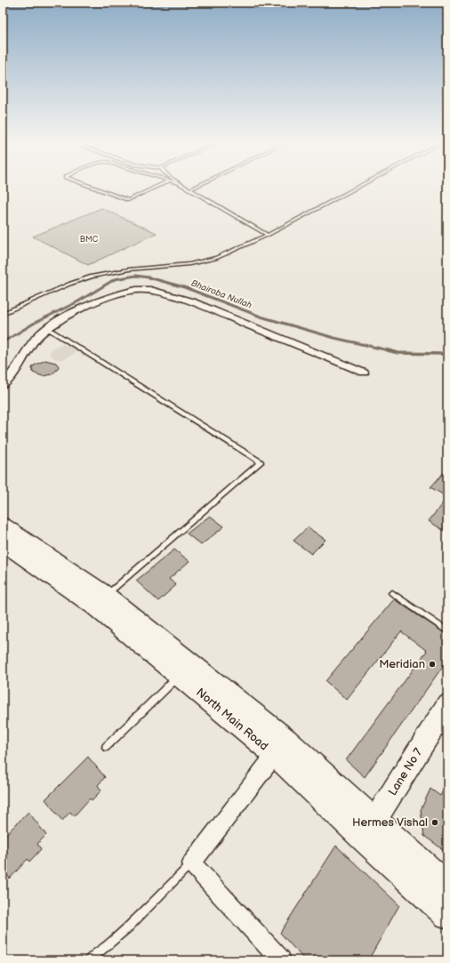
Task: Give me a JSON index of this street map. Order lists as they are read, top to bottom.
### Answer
{
  "streets": {
    "main road": ["North Main Road", "Lane No 7"]
  },
  "crossings": [
    ["North Main Road", "Lane No 7"]
  ],
  "water": ["Bhairoba Nullah"],
  "parks": ["BMC"],
  "places": ["Meridian", "Hermes Vishal"]
}
